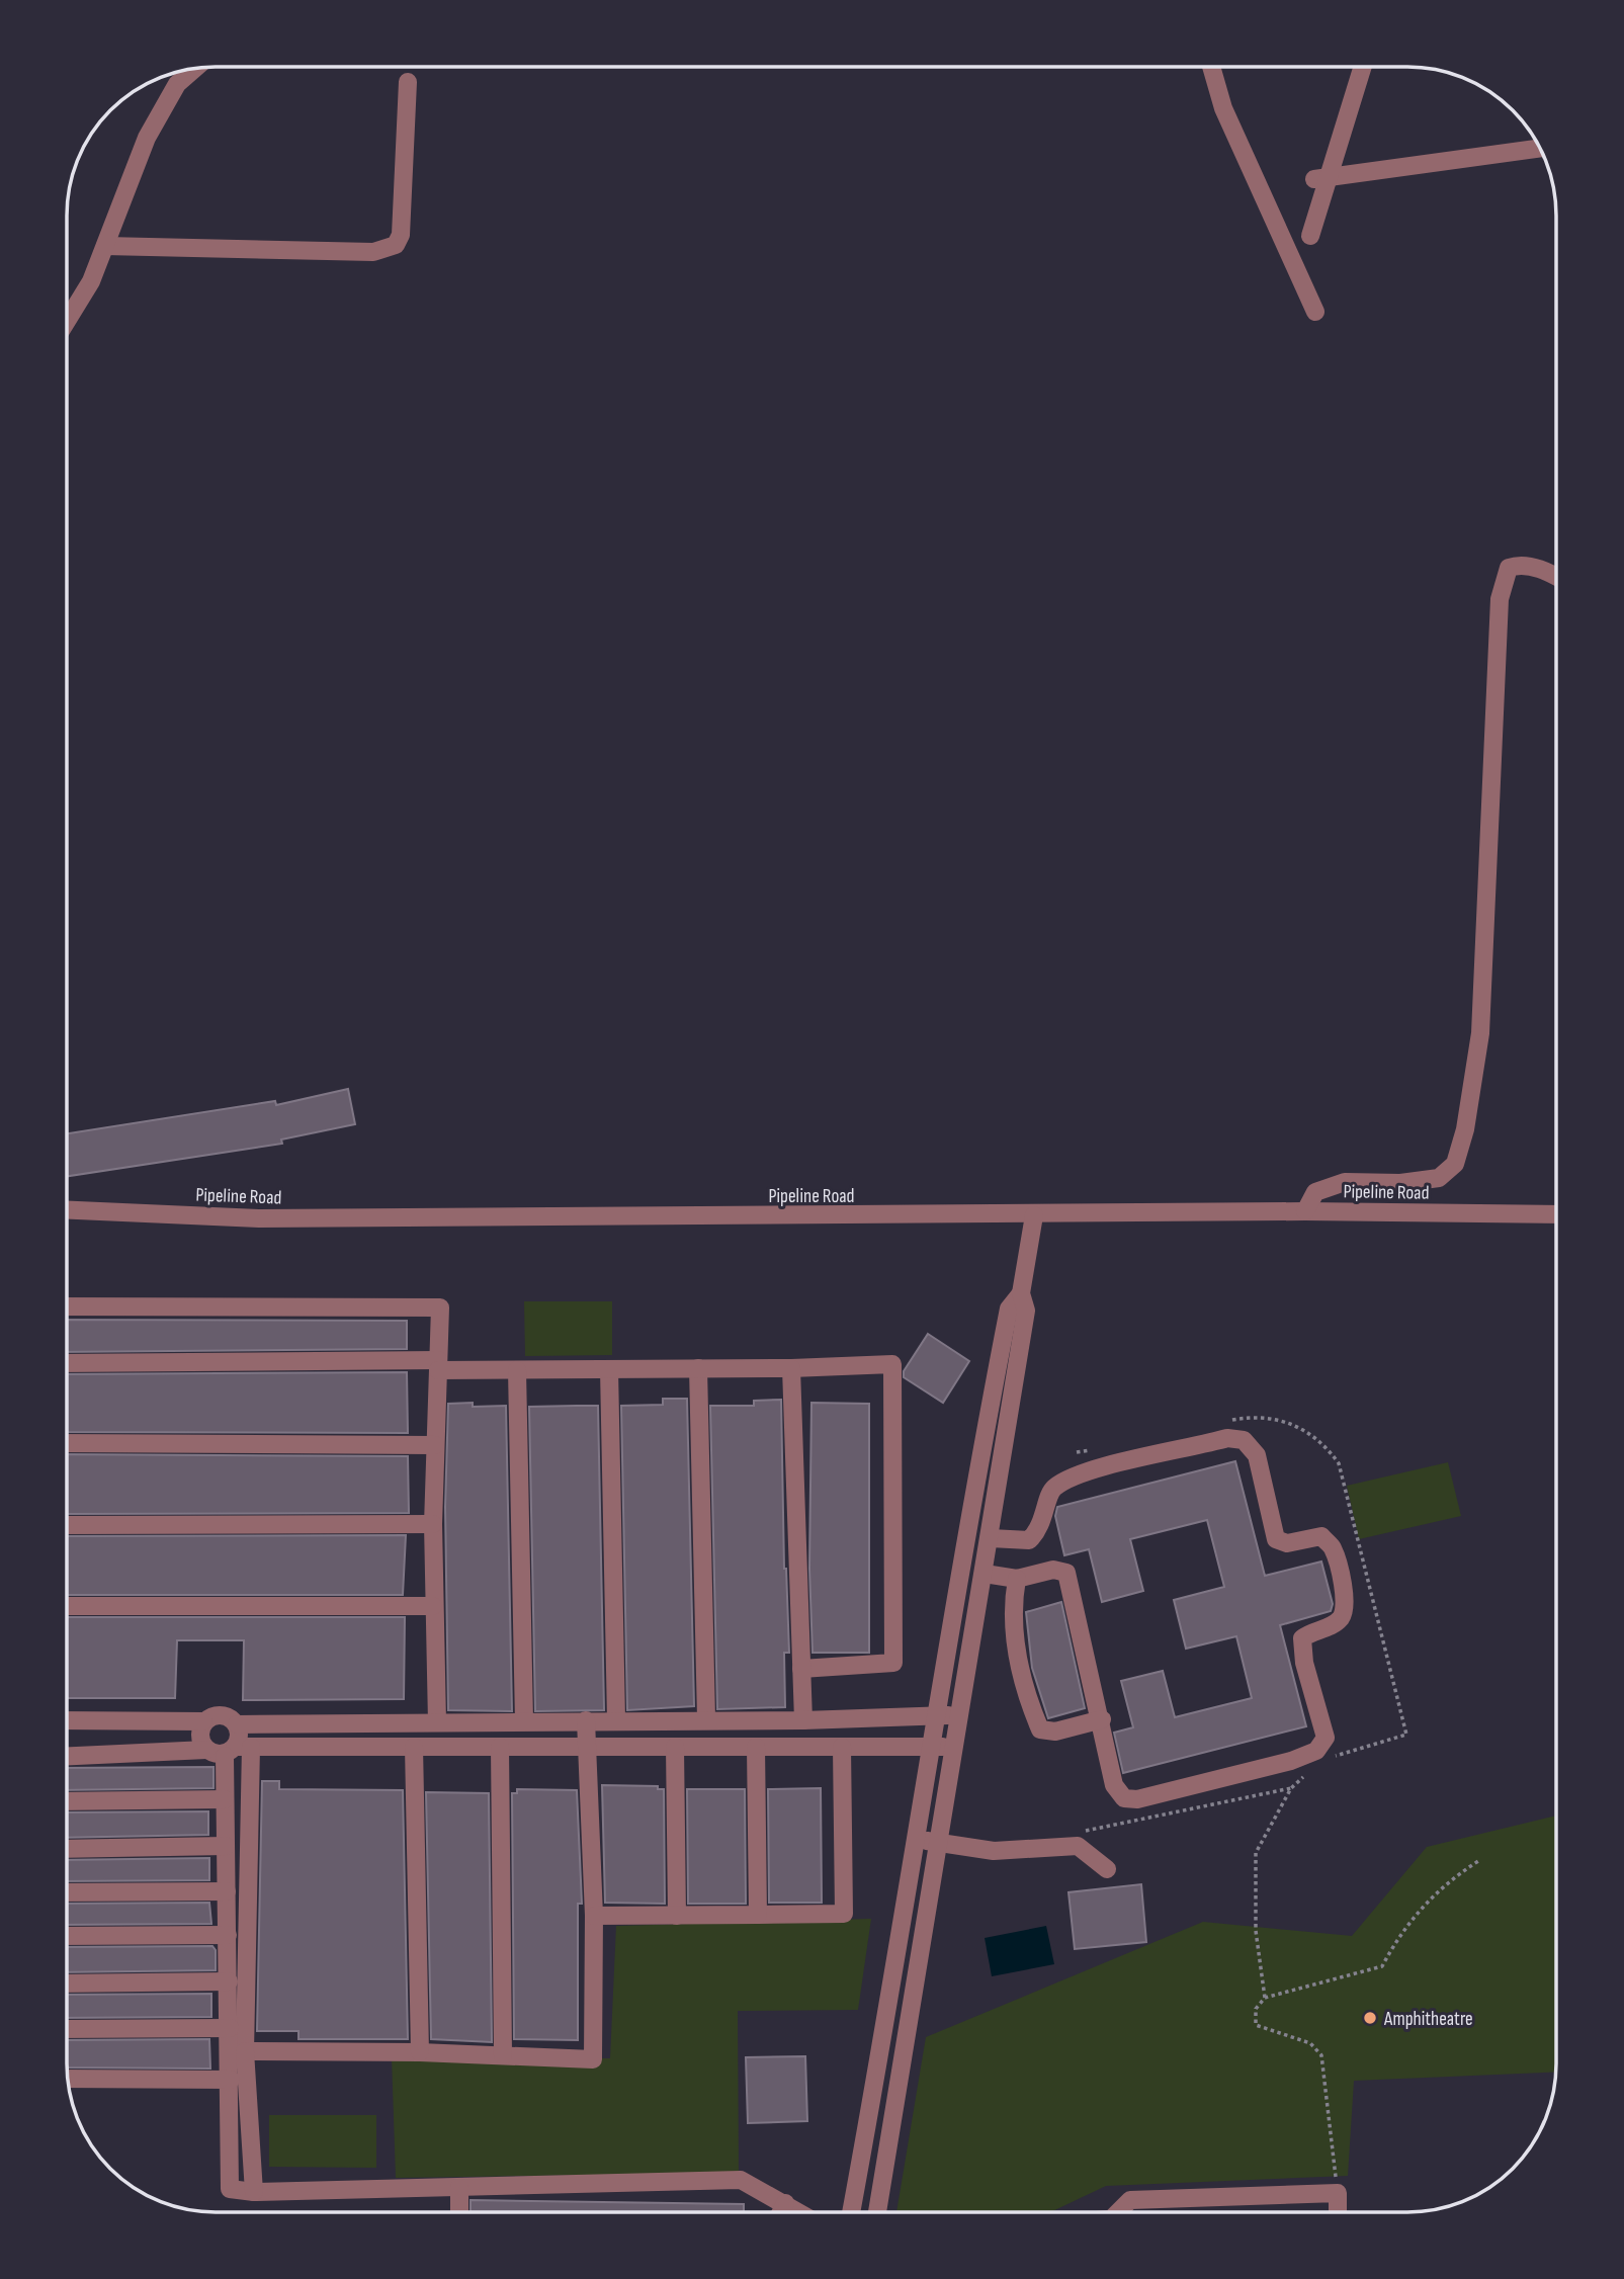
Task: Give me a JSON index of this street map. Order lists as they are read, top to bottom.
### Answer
{
  "streets": {
    "street": ["Pipeline Road"]
  },
  "places": ["Amphitheatre"]
}
